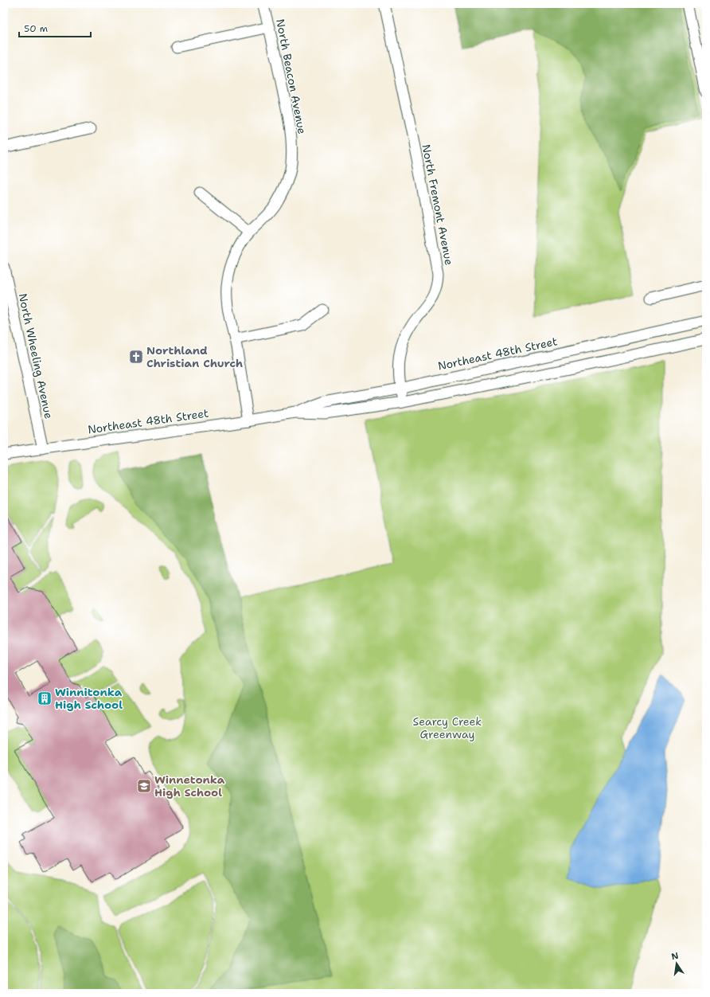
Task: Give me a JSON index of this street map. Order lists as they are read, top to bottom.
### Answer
{
  "streets": {
    "street": [
      "North Beacon Avenue",
      "North Fremont Avenue",
      "Northeast 48th Street",
      "North Wheeling Avenue"
    ]
  },
  "crossings": [
    ["North Beacon Avenue", "Northeast 48th Street"],
    ["North Fremont Avenue", "Northeast 48th Street"],
    ["Northeast 48th Street", "North Wheeling Avenue"]
  ],
  "parks": ["Searcy Creek Greenway"],
  "places": {
    "church": ["Northland Christian Church"],
    "building": ["Winnitonka High School"],
    "school or university": ["Winnetonka High School"]
  },
  "scale_bar": "50 m",
  "north": "top"
}
